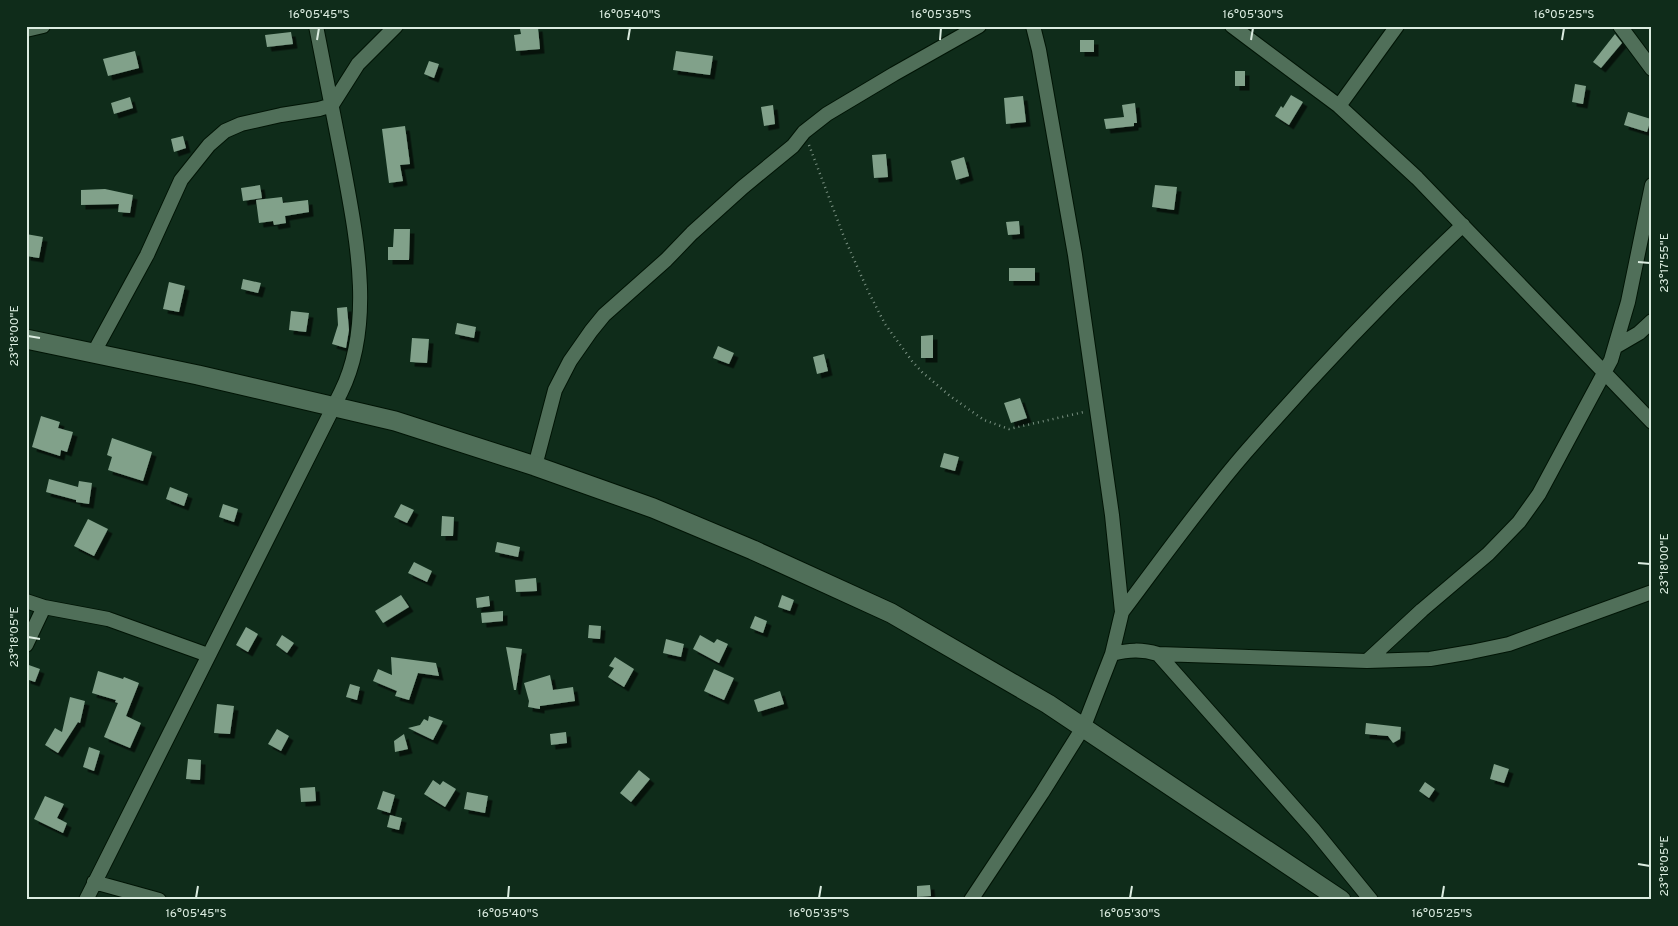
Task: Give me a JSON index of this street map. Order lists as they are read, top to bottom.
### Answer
{
  "coordinates": [
    "16°05'45\"S",
    "16°05'40\"S",
    "16°05'35\"S",
    "16°05'30\"S",
    "16°05'25\"S",
    "23°17'55\"E",
    "23°18'00\"E",
    "23°18'05\"E"
  ]
}
